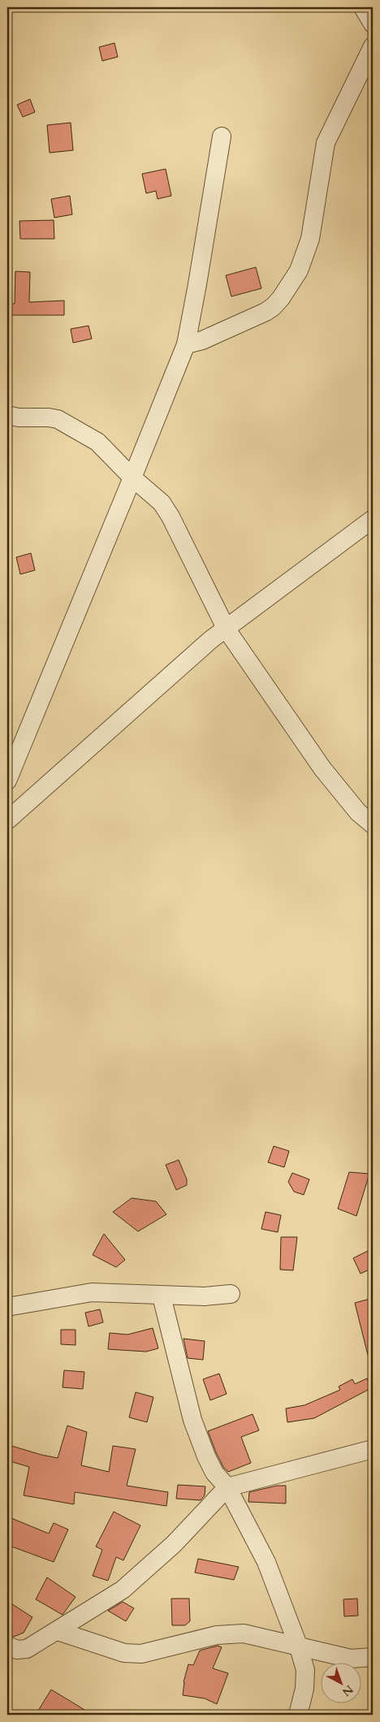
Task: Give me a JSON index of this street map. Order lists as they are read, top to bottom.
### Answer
{
  "north": "bottom right"
}
